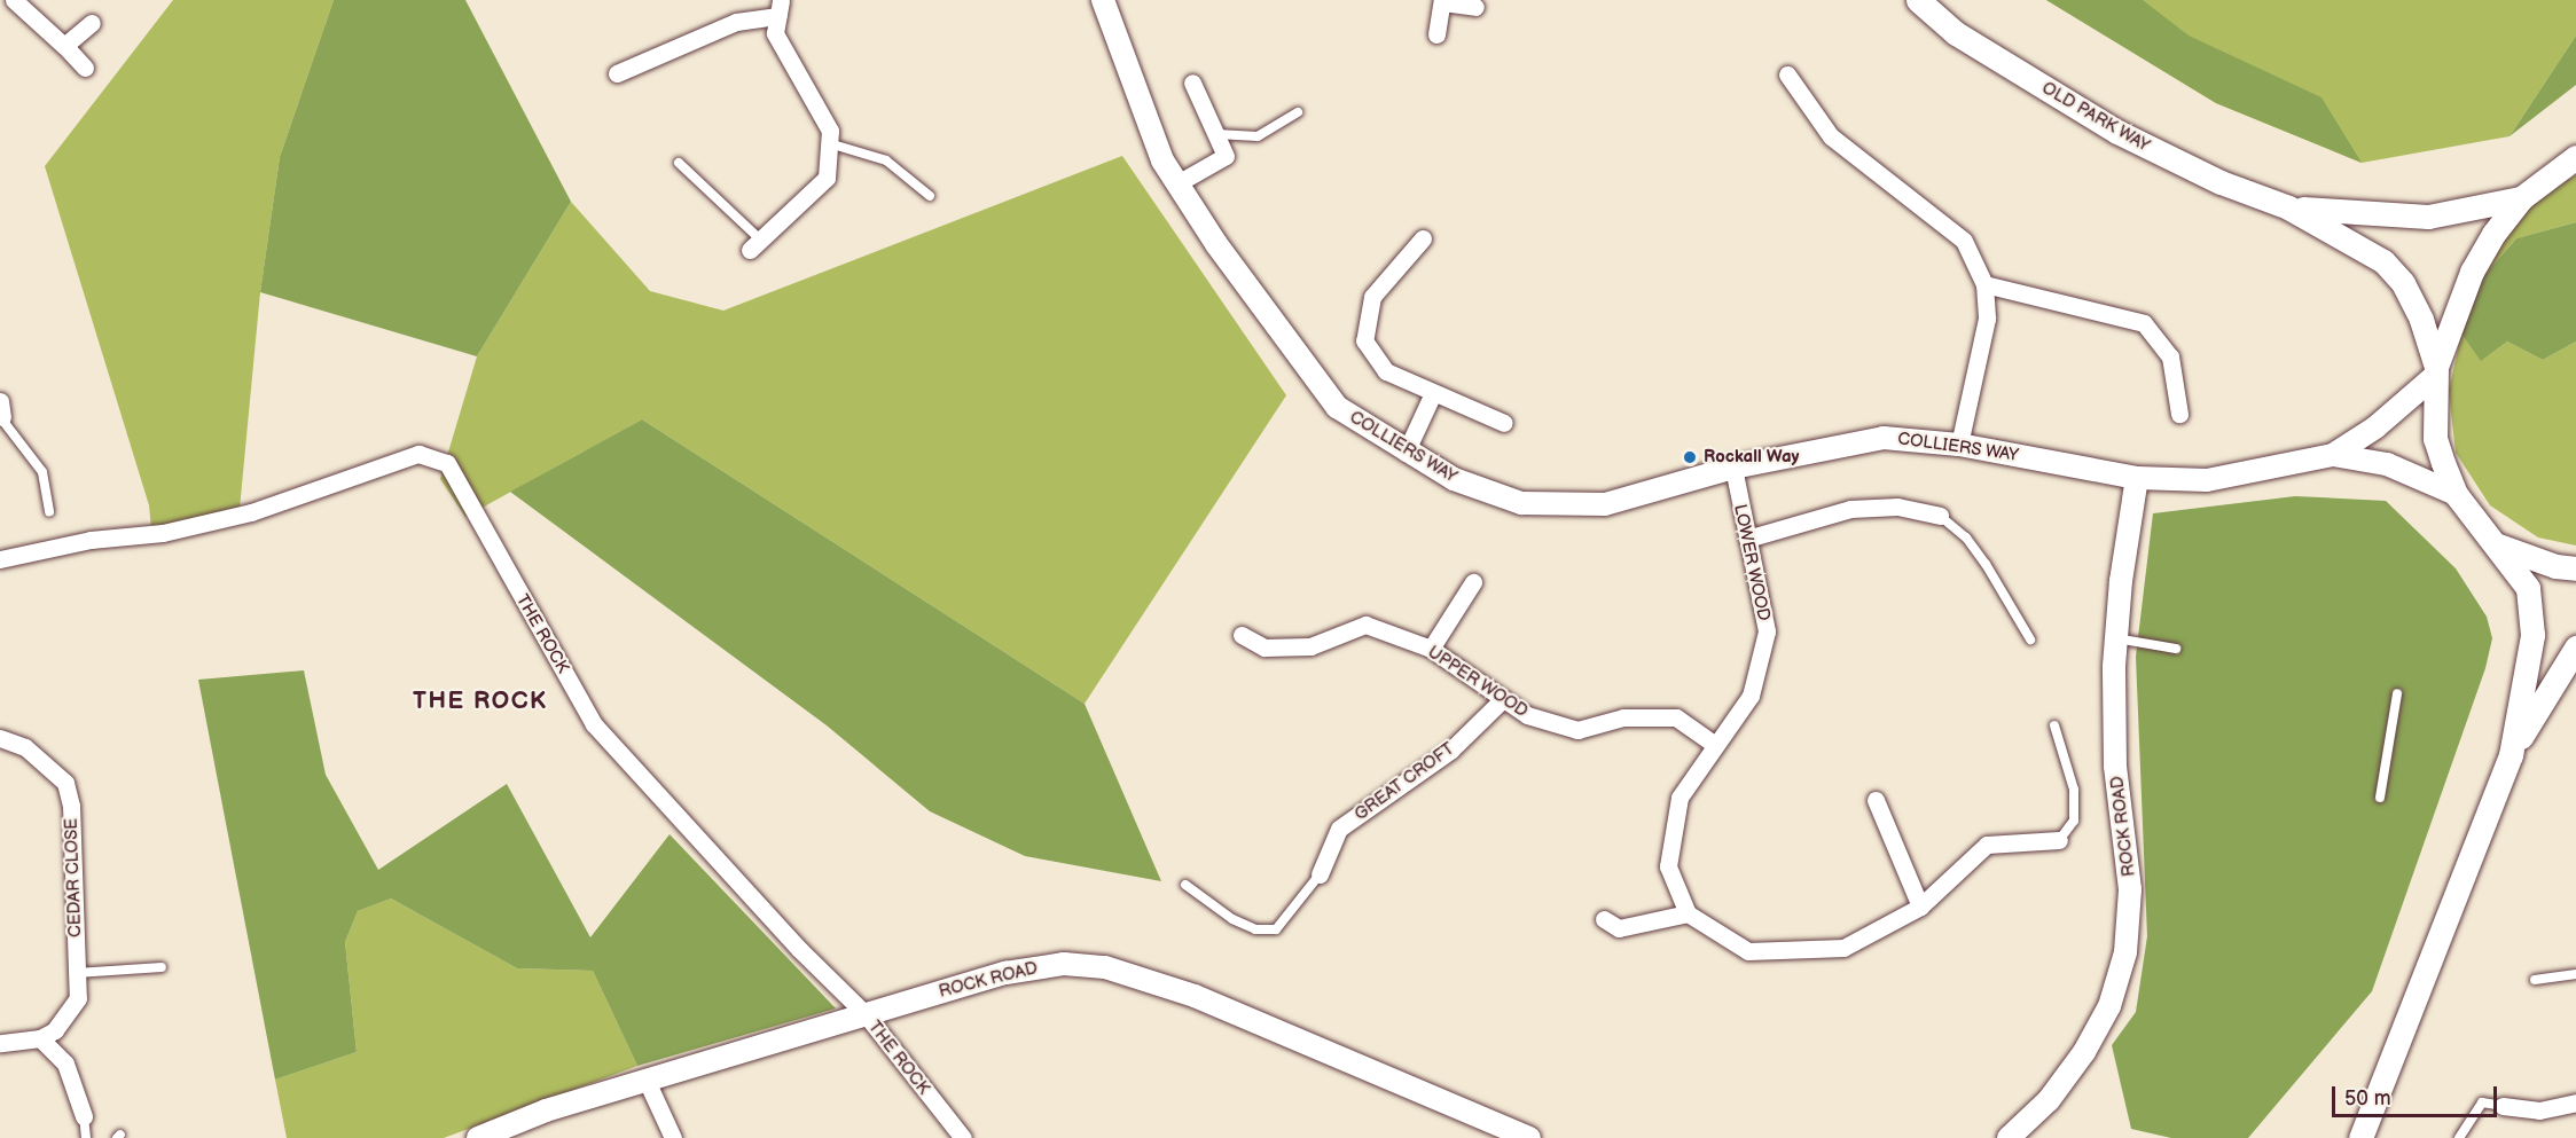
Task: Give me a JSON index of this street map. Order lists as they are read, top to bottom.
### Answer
{
  "streets": {
    "main road": ["OLD PARK WAY"],
    "street": [
      "COLLIERS WAY",
      "LOWER WOOD",
      "THE ROCK",
      "UPPER WOOD",
      "GREAT CROFT",
      "ROCK ROAD",
      "CEDAR CLOSE"
    ]
  },
  "crossings": [
    ["OLD PARK WAY", "COLLIERS WAY"],
    ["COLLIERS WAY", "LOWER WOOD"],
    ["COLLIERS WAY", "ROCK ROAD"],
    ["LOWER WOOD", "UPPER WOOD"],
    ["THE ROCK", "ROCK ROAD"],
    ["UPPER WOOD", "GREAT CROFT"]
  ],
  "districts": ["THE ROCK"],
  "places": ["Rockall Way"],
  "scale_bar": "50 m"
}
